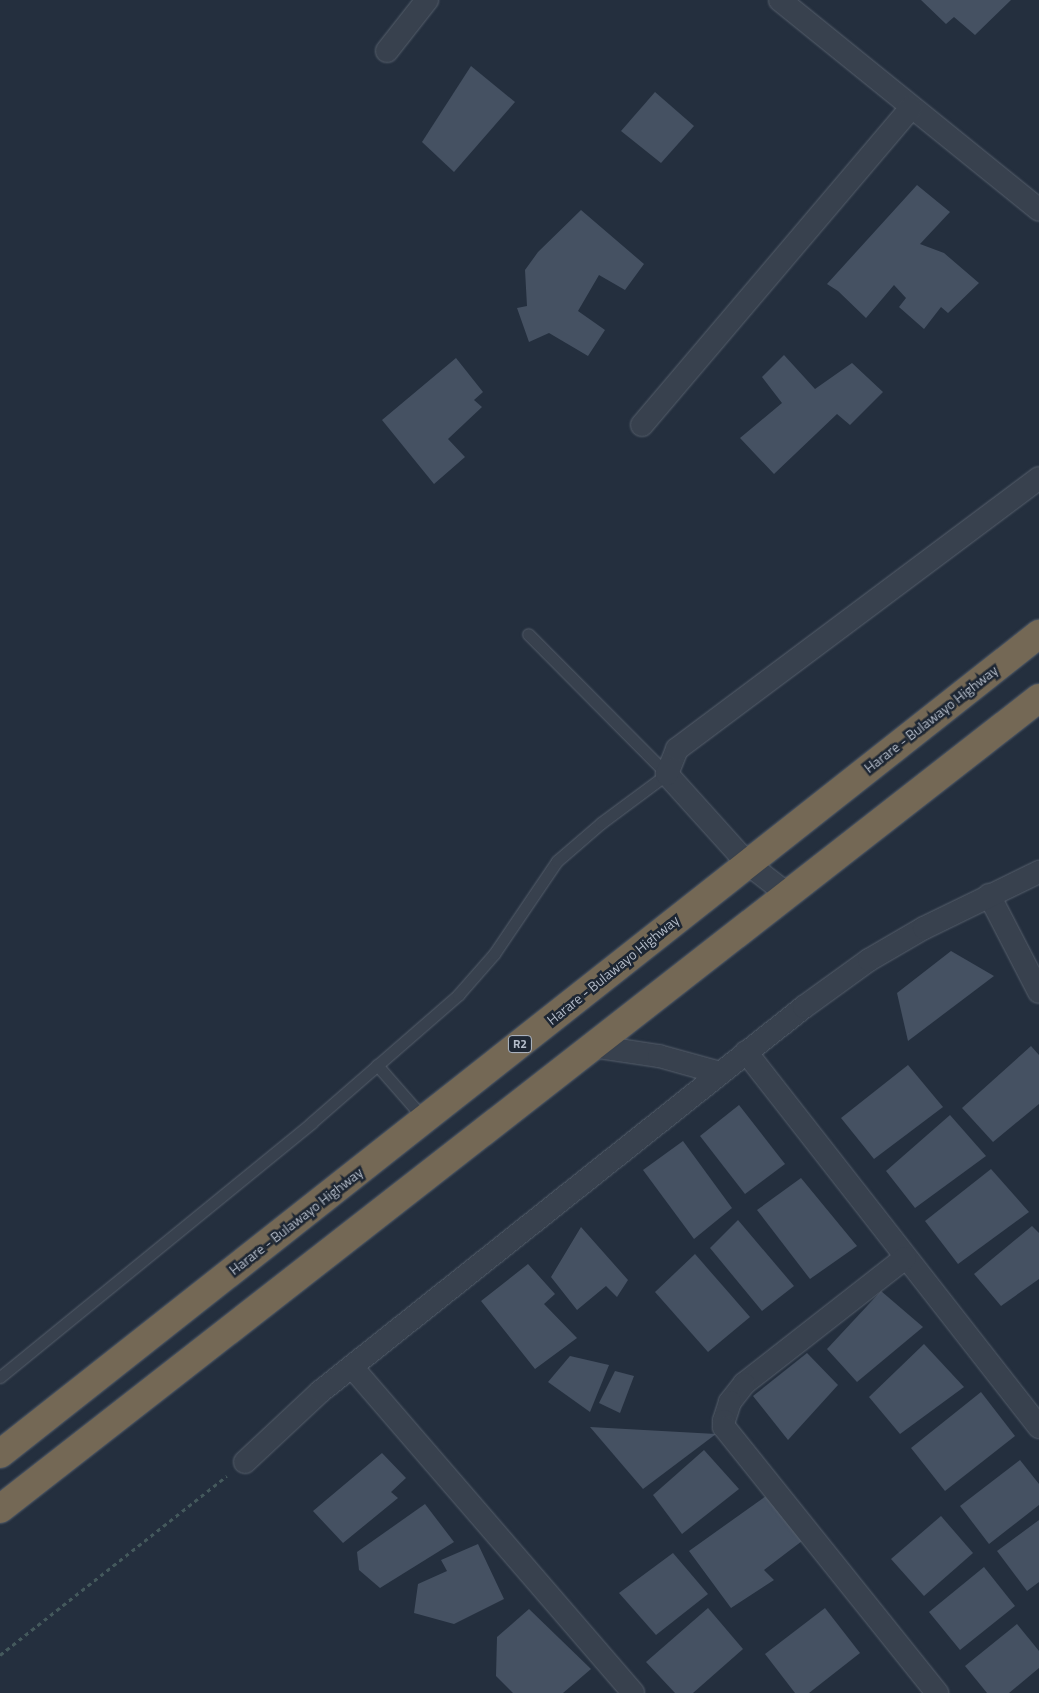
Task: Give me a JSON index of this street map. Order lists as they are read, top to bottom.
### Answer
{
  "streets": {
    "highway": ["Harare - Bulawayo Highway", "R2"]
  }
}
